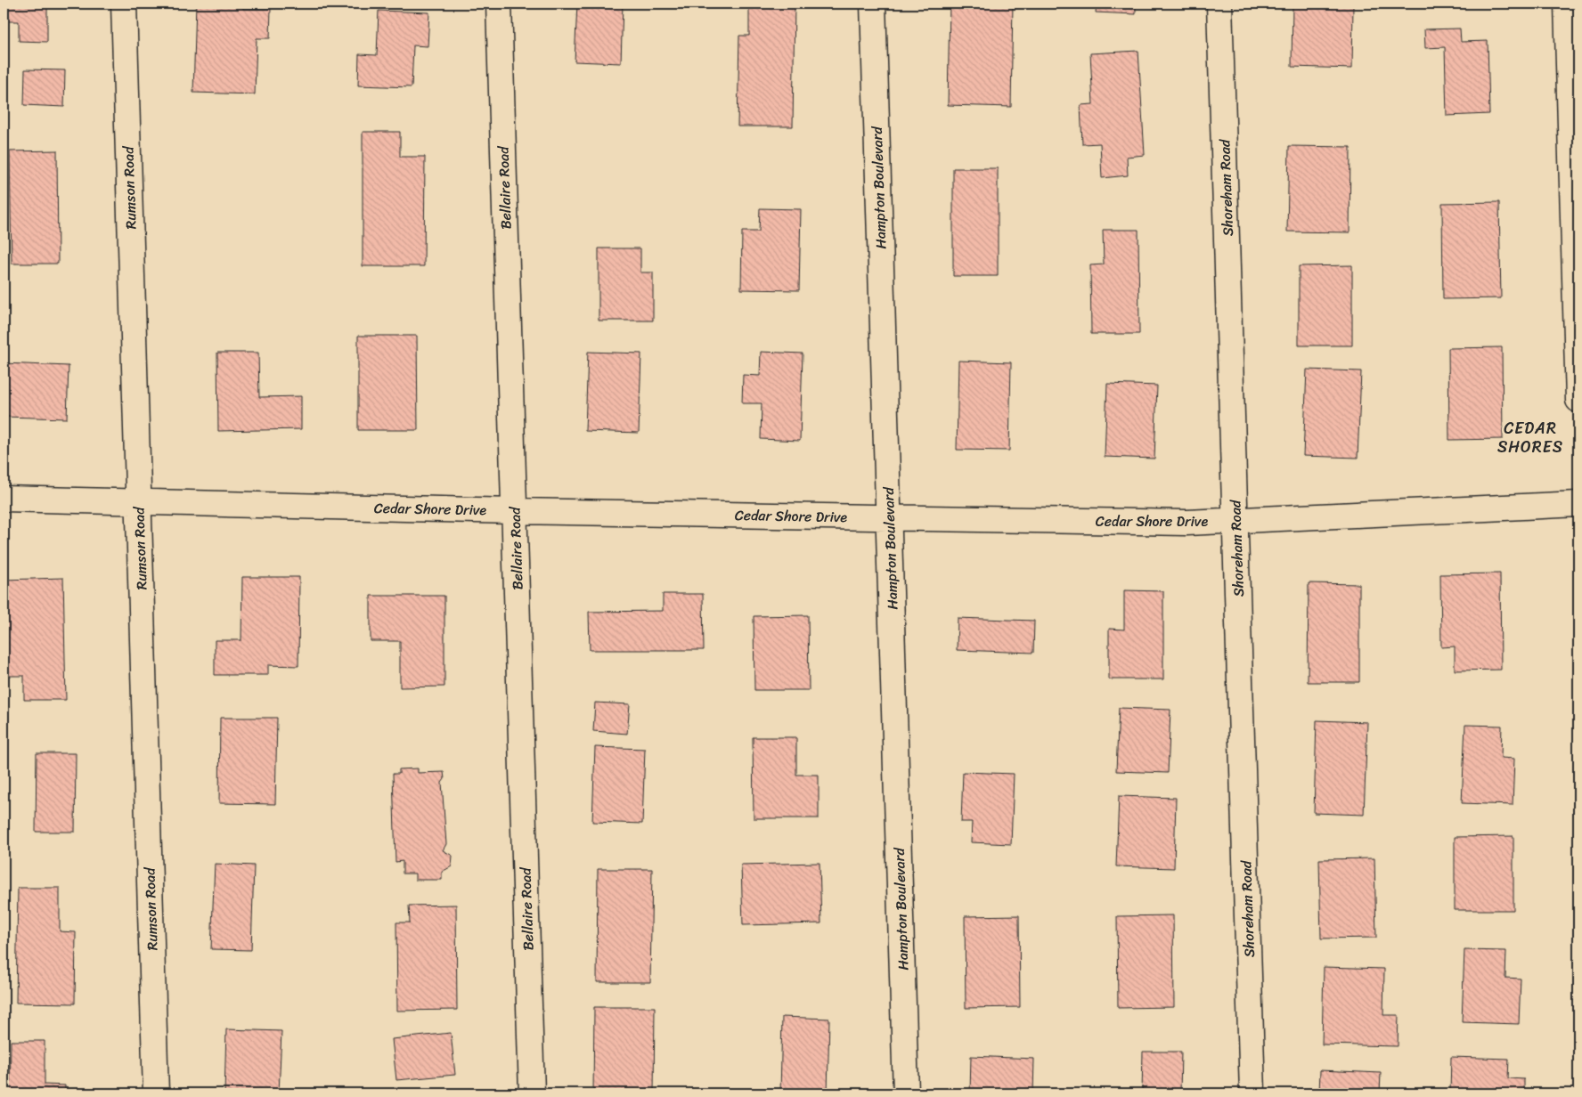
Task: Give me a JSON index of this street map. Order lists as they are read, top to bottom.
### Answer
{
  "streets": {
    "street": [
      "Rumson Road",
      "Bellaire Road",
      "Hampton Boulevard",
      "Shoreham Road",
      "Cedar Shore Drive"
    ]
  },
  "crossings": [
    ["Rumson Road", "Cedar Shore Drive"],
    ["Bellaire Road", "Cedar Shore Drive"],
    ["Hampton Boulevard", "Cedar Shore Drive"],
    ["Shoreham Road", "Cedar Shore Drive"]
  ],
  "districts": ["CEDAR SHORES"]
}
